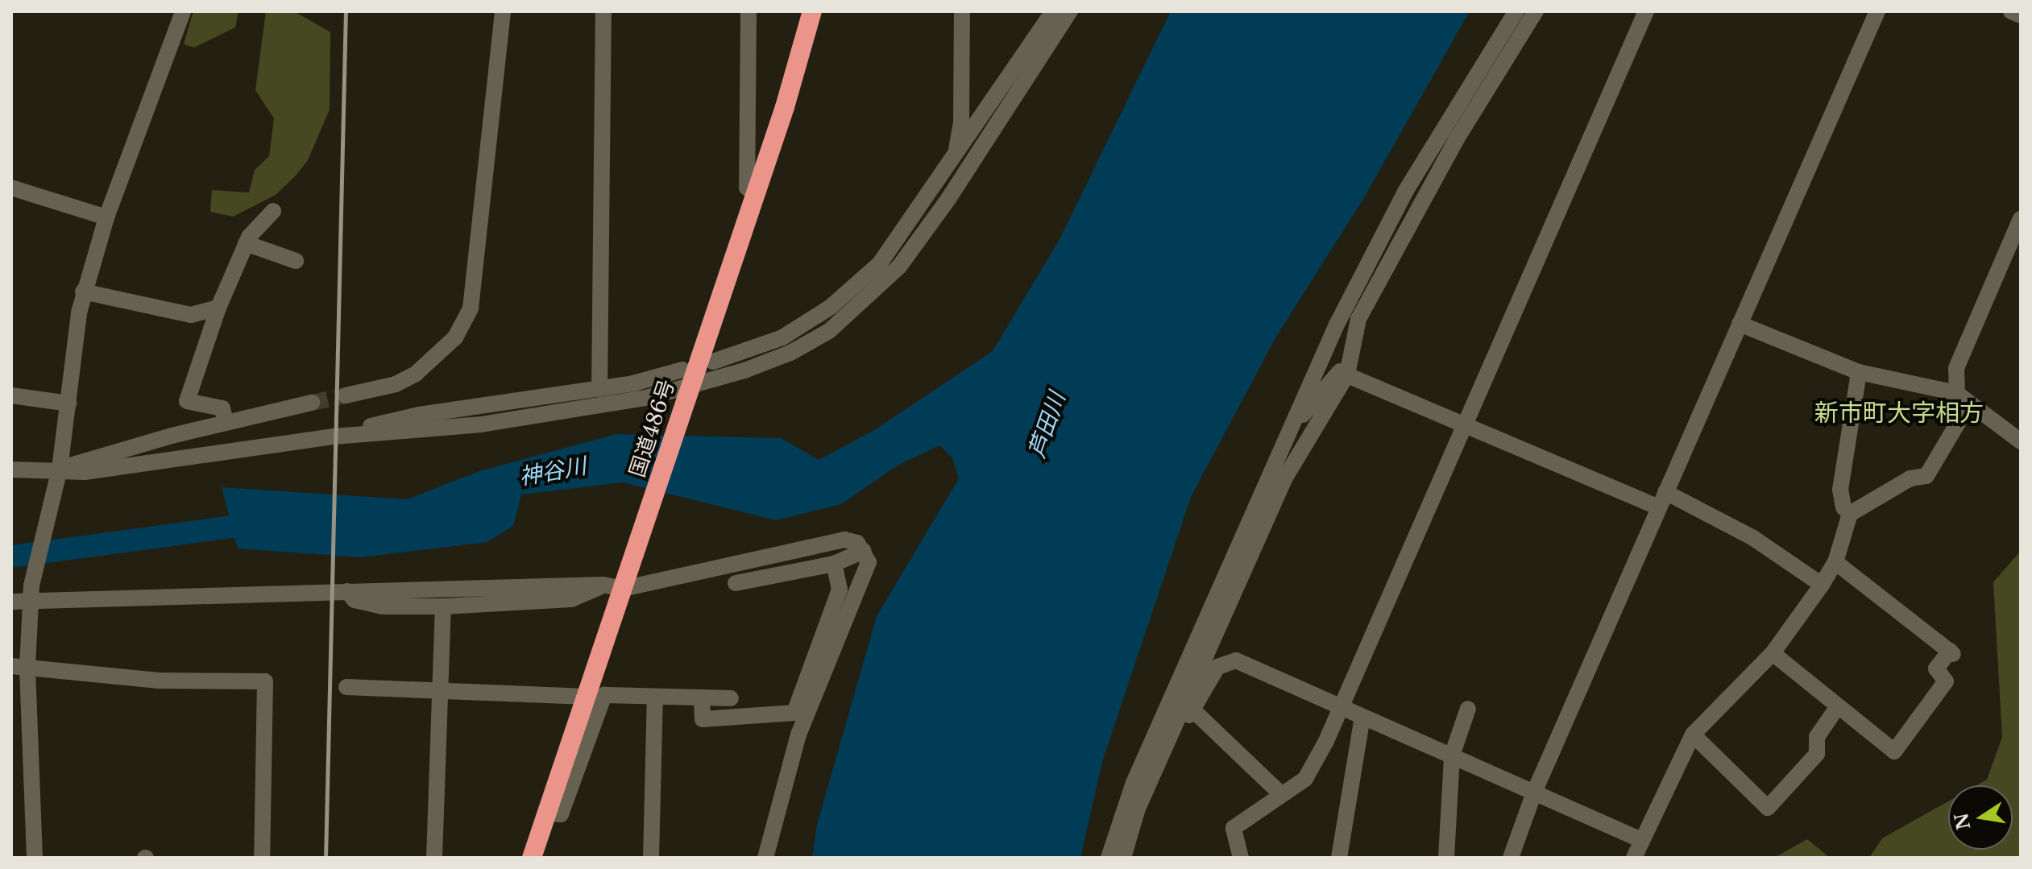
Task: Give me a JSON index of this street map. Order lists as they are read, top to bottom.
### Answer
{
  "streets": {
    "highway": ["国道486号"]
  },
  "districts": ["新市町大字相方"],
  "water": ["芦田川", "神谷川"],
  "north": "left"
}
